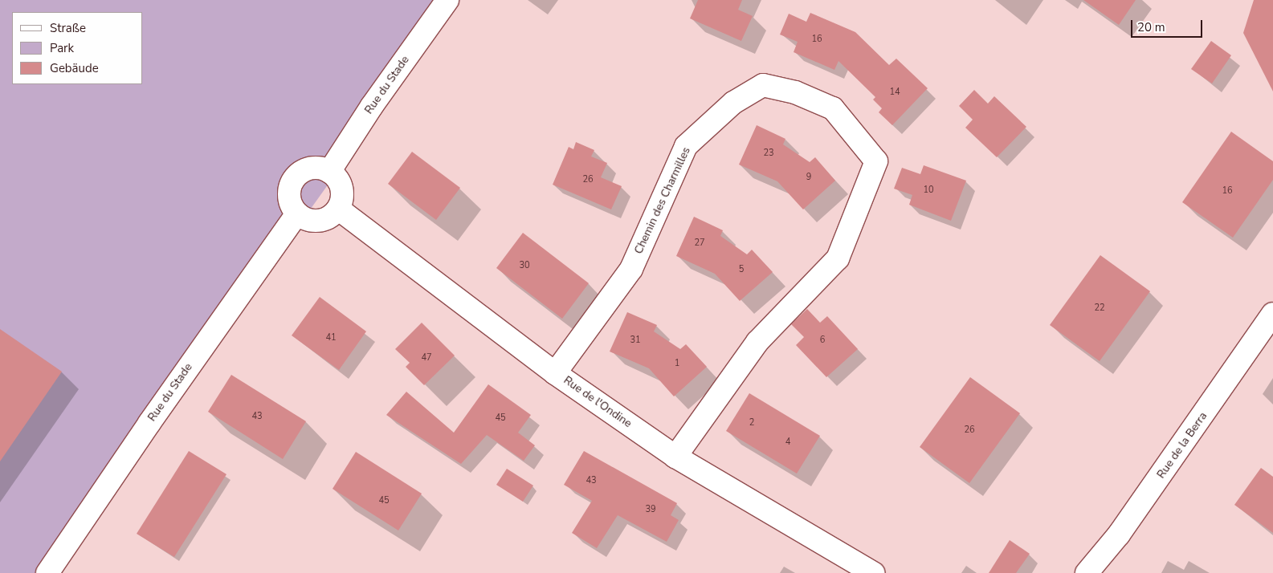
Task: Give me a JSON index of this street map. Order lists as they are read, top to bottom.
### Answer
{
  "streets": {
    "street": [
      "Rue du Stade",
      "Chemin des Charmilles",
      "Rue de l'Ondine",
      "Rue de la Berra"
    ]
  },
  "crossings": [
    ["Rue du Stade", "Rue de l'Ondine"],
    ["Chemin des Charmilles", "Rue de l'Ondine"]
  ],
  "house_numbers": [
    "16",
    "14",
    "23",
    "9",
    "26",
    "10",
    "16",
    "27",
    "30",
    "5",
    "22",
    "41",
    "31",
    "6",
    "47",
    "1",
    "43",
    "45",
    "2",
    "26",
    "4",
    "43",
    "45",
    "39"
  ],
  "legend": ["Straße", "Park", "Gebäude"],
  "scale_bar": "20 m"
}
